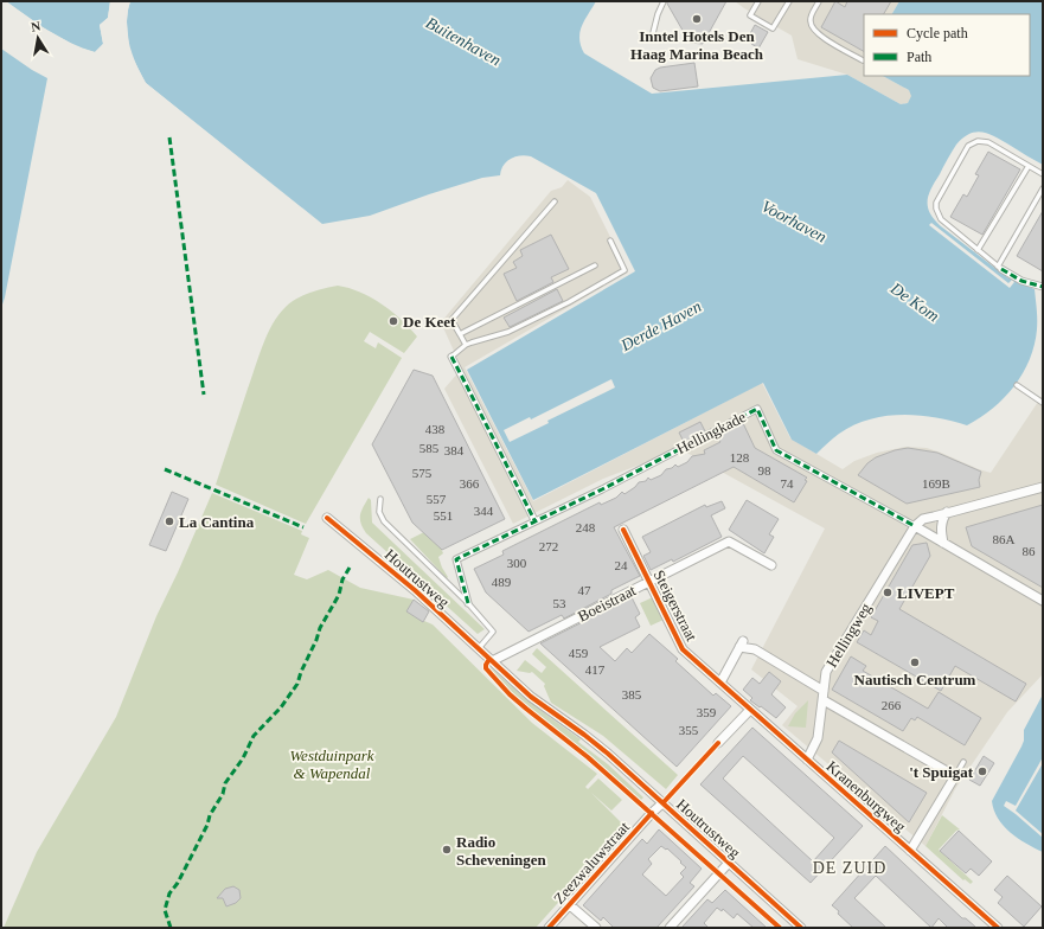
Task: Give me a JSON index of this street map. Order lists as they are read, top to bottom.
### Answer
{
  "streets": {
    "street": [
      "Hellingkade",
      "Houtrustweg",
      "Boeistraat",
      "Steigerstraat",
      "Hellingweg",
      "Kranenburgweg",
      "Zeezwaluwstraat"
    ]
  },
  "crossings": [
    ["Hellingkade", "Hellingweg"],
    ["Houtrustweg", "Boeistraat"],
    ["Houtrustweg", "Zeezwaluwstraat"],
    ["Boeistraat", "Steigerstraat"],
    ["Steigerstraat", "Kranenburgweg"],
    ["Hellingweg", "Kranenburgweg"]
  ],
  "districts": ["DE ZUID"],
  "water": [
    "Buitenhaven",
    "Voorhaven",
    "De Kom",
    "Derde Haven"
  ],
  "parks": ["Westduinpark & Wapendal"],
  "places": [
    "Inntel Hotels Den Haag Marina Beach",
    "De Keet",
    "La Cantina",
    "LIVEPT",
    "Nautisch Centrum",
    "'t Spuigat",
    "Radio Scheveningen"
  ],
  "house_numbers": [
    "438",
    "585",
    "384",
    "128",
    "98",
    "575",
    "366",
    "74",
    "169B",
    "557",
    "344",
    "551",
    "248",
    "86A",
    "272",
    "86",
    "300",
    "24",
    "489",
    "47",
    "53",
    "459",
    "417",
    "385",
    "266",
    "359",
    "355"
  ],
  "legend": ["Cycle path", "Path"],
  "north": "top"
}
